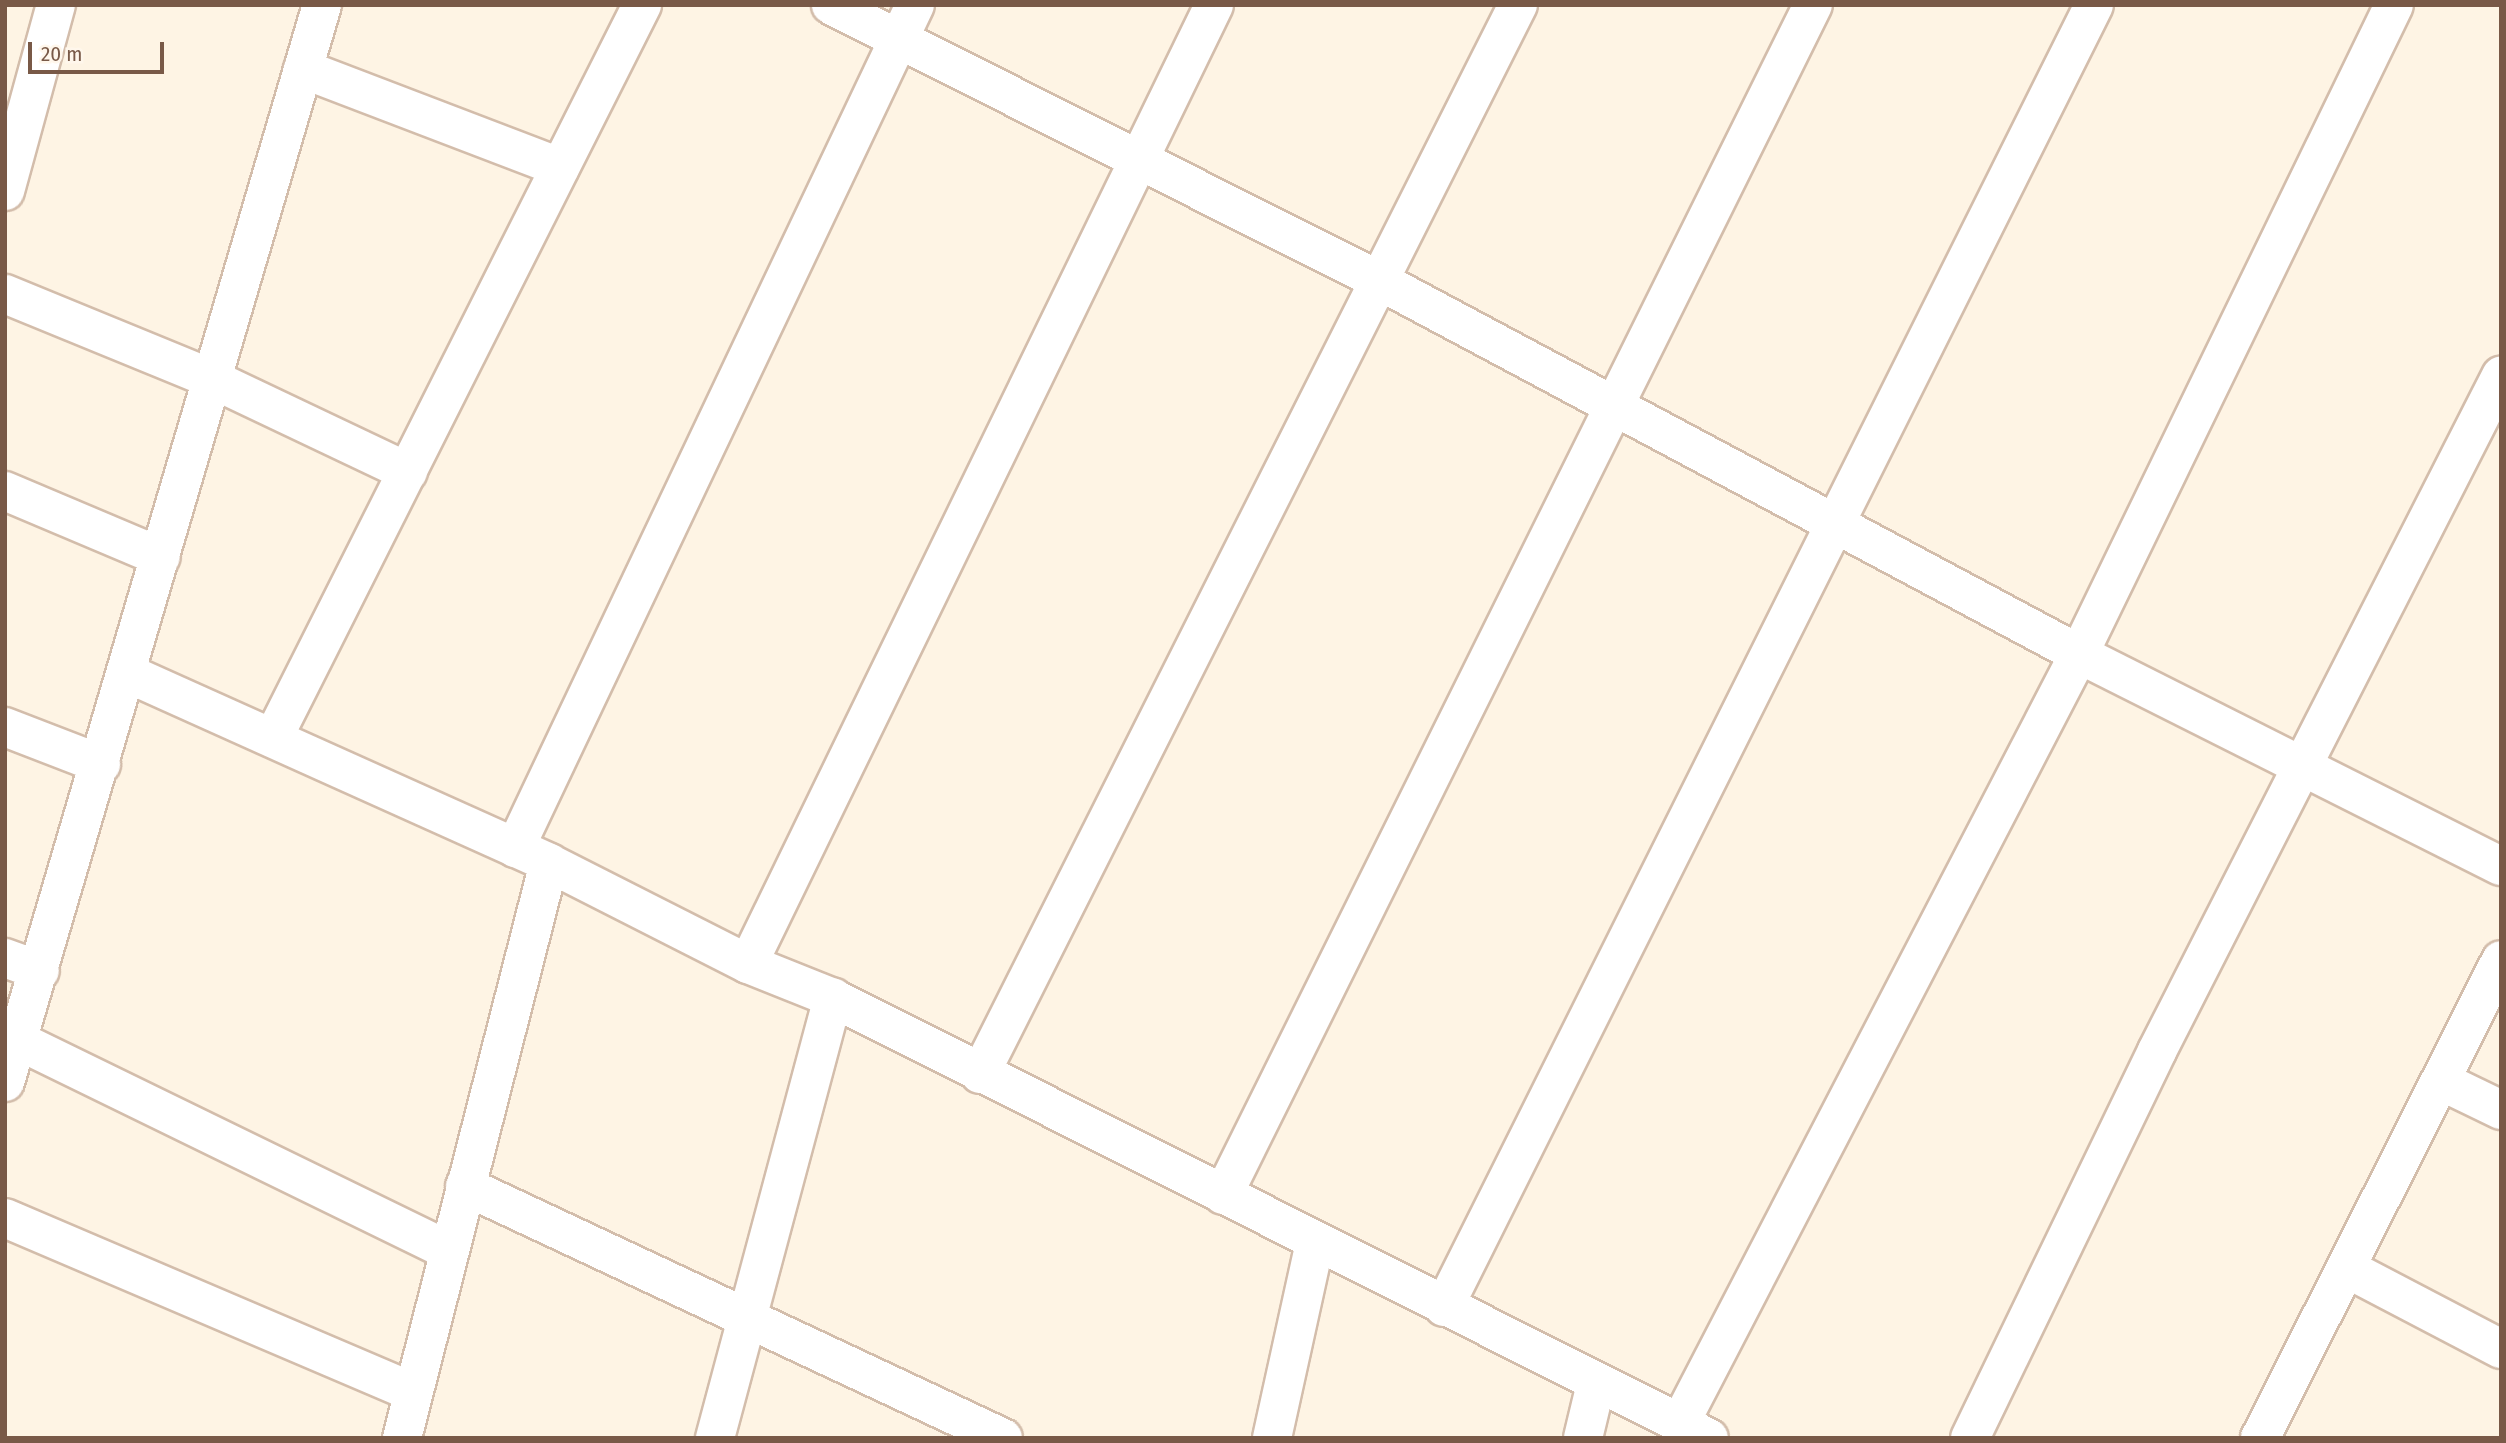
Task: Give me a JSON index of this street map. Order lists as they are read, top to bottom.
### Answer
{
  "scale_bar": "20 m"
}
